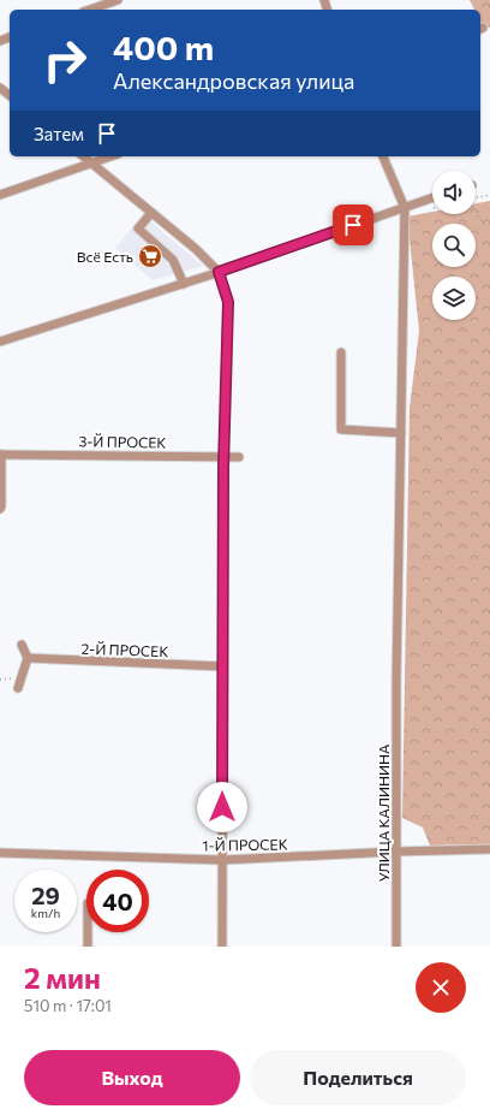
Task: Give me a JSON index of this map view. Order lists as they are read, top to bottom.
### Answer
{
  "streets": {
    "street": [
      "3-Й ПРОСЕК",
      "2-Й ПРОСЕК",
      "УЛИЦА КАЛИНИНА",
      "1-Й ПРОСЕК"
    ]
  },
  "crossings": [
    ["УЛИЦА КАЛИНИНА", "1-Й ПРОСЕК"]
  ],
  "places": {
    "supermarket": ["Всё Есть"]
  },
  "page": {
    "turn": ["400 m", "Александровская улица"],
    "then": "Затем",
    "speed": "29 km/h",
    "limit": "40",
    "heading": ["2 мин", "510 m · 17:01"],
    "buttons": ["Выход", "Поделиться"]
  }
}
